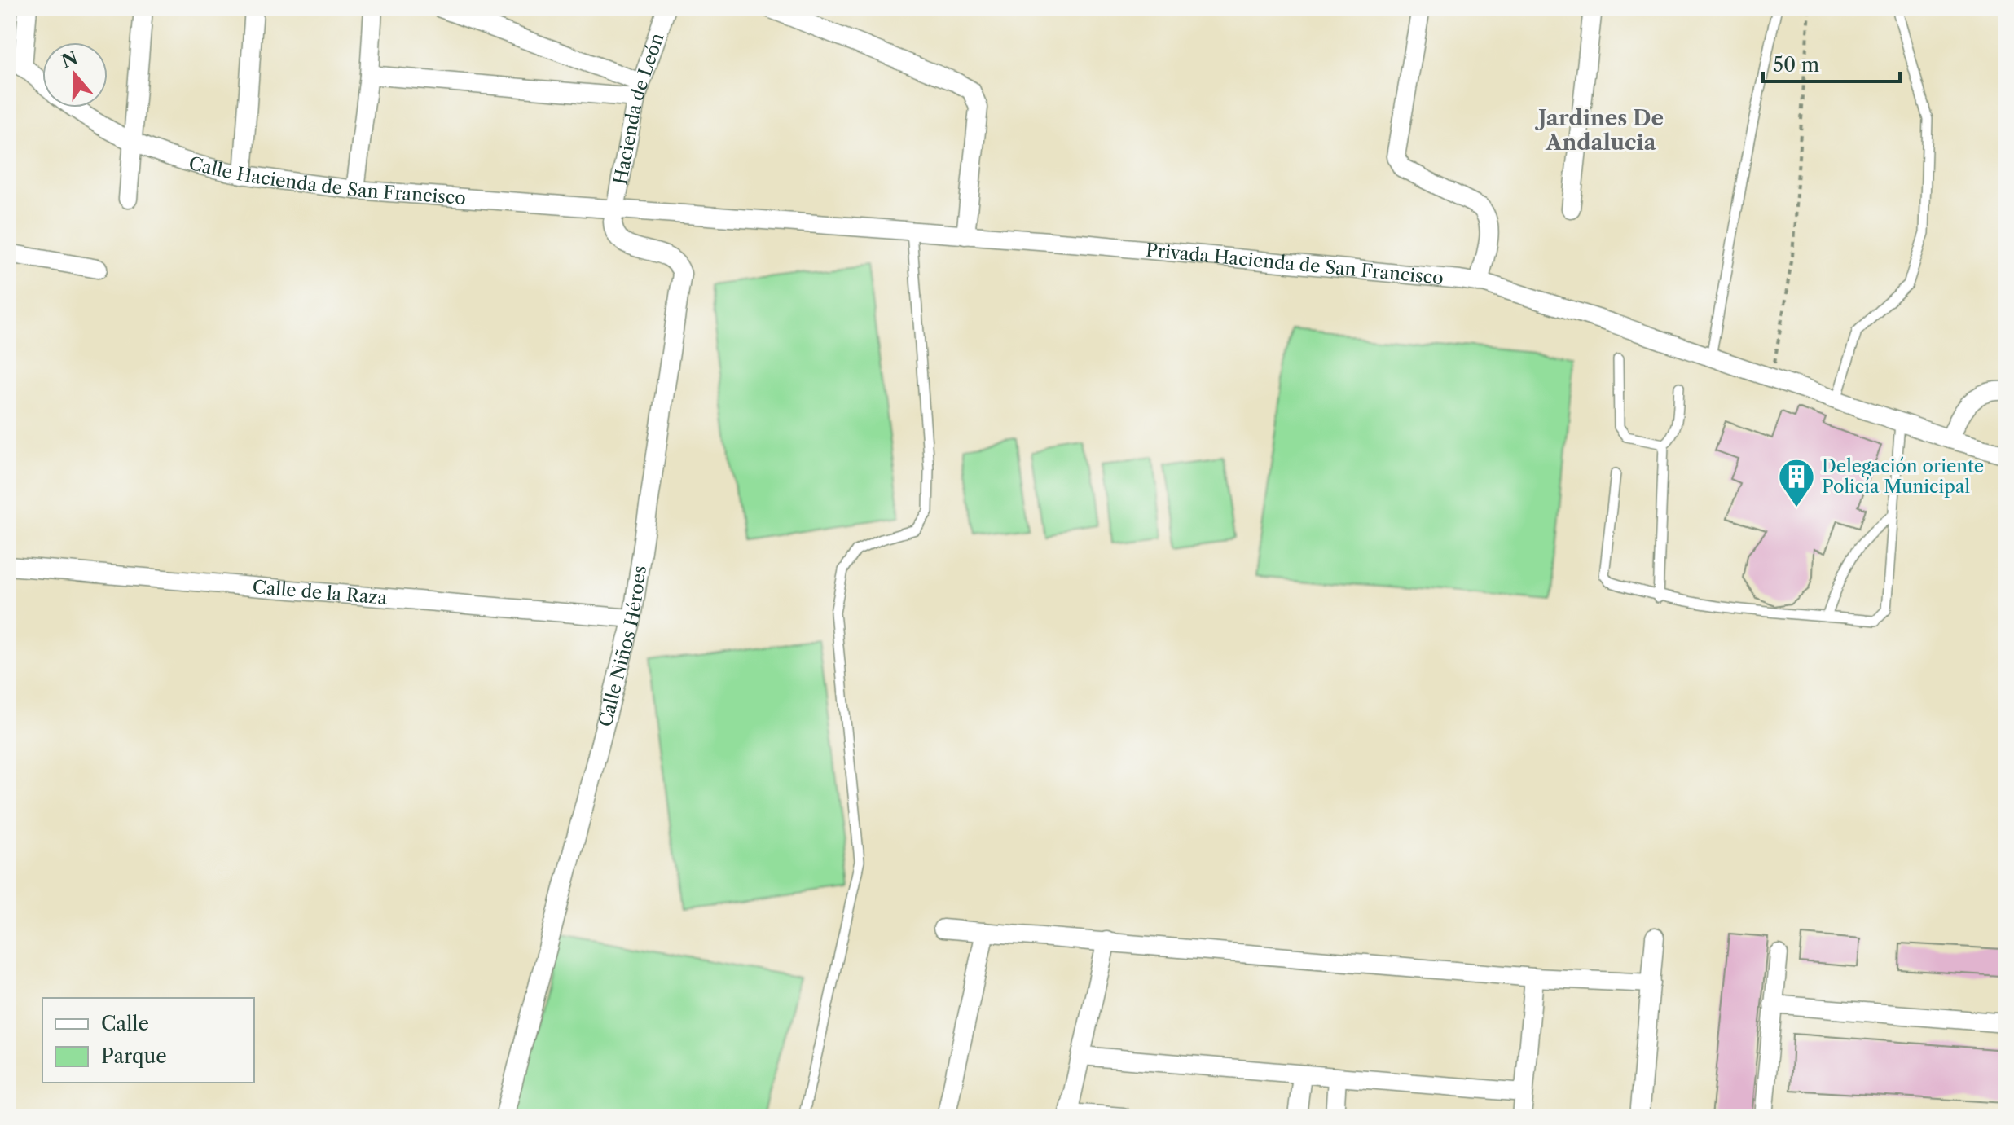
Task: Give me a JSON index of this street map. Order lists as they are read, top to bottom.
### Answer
{
  "streets": {
    "street": [
      "Hacienda de León",
      "Calle Hacienda de San Francisco",
      "Privada Hacienda de San Francisco",
      "Calle de la Raza",
      "Calle Niños Héroes"
    ]
  },
  "crossings": [
    ["Hacienda de León", "Calle Hacienda de San Francisco"],
    ["Hacienda de León", "Privada Hacienda de San Francisco"],
    ["Hacienda de León", "Calle Niños Héroes"],
    ["Calle Hacienda de San Francisco", "Privada Hacienda de San Francisco"],
    ["Calle Hacienda de San Francisco", "Calle Niños Héroes"],
    ["Privada Hacienda de San Francisco", "Calle Niños Héroes"],
    ["Calle de la Raza", "Calle Niños Héroes"]
  ],
  "districts": ["Jardines De Andalucia"],
  "places": {
    "building": ["Delegación oriente Policía Municipal"]
  },
  "legend": ["Calle", "Parque"],
  "scale_bar": "50 m",
  "north": "top"
}
